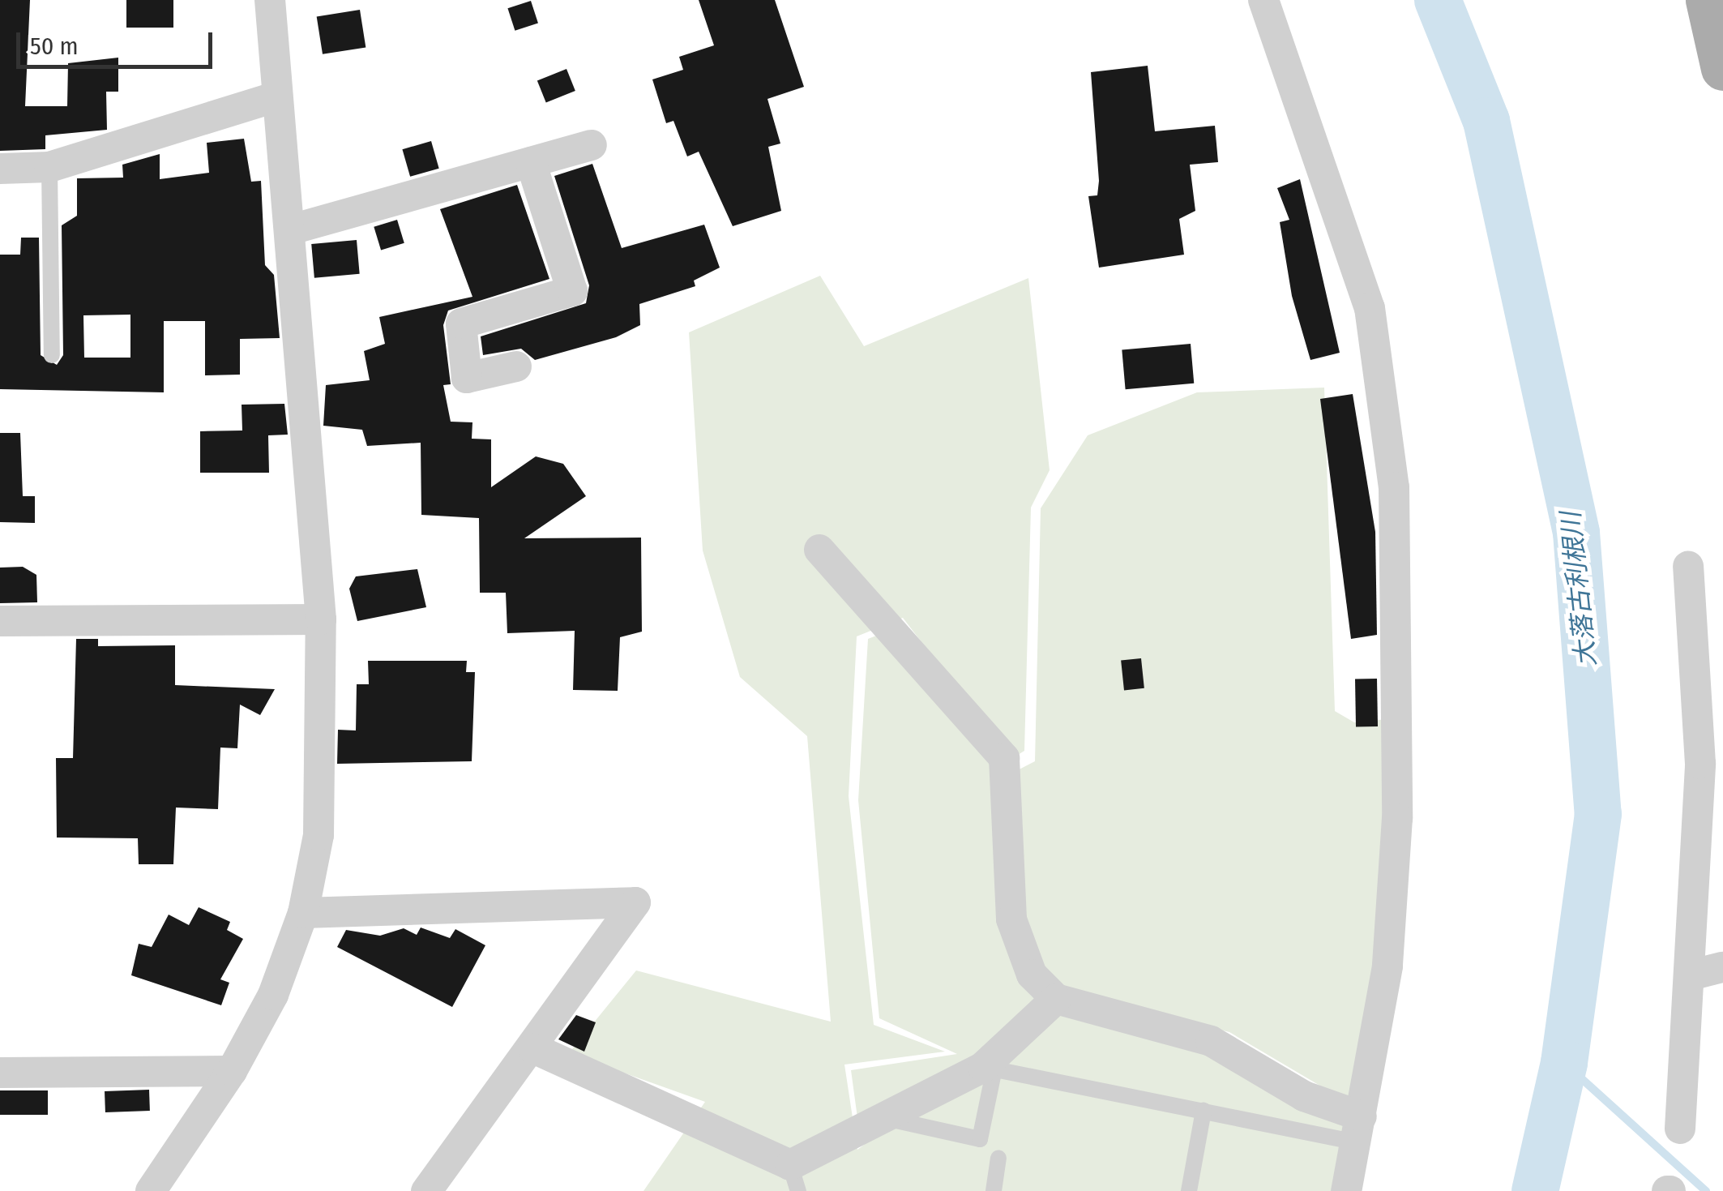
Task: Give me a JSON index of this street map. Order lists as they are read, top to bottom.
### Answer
{
  "water": ["大落古利根川"],
  "scale_bar": "50 m"
}
